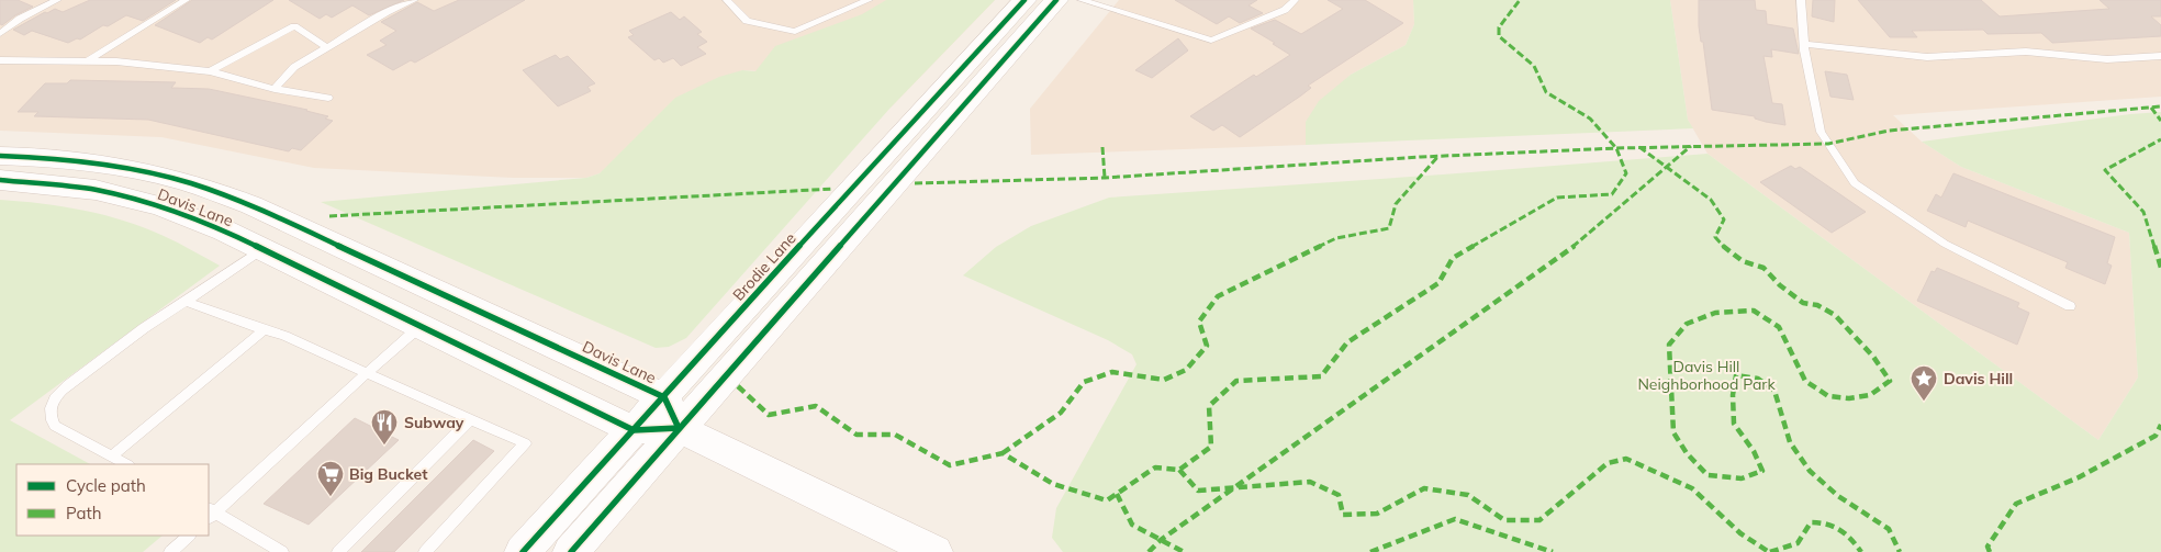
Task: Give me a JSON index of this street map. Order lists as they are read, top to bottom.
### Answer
{
  "streets": {
    "main road": ["Davis Lane", "Brodie Lane"]
  },
  "crossings": [
    ["Davis Lane", "Brodie Lane"]
  ],
  "parks": ["Davis Hill Neighborhood Park"],
  "places": {
    "place": ["Davis Hill"],
    "restaurant": ["Subway"],
    "supermarket": ["Big Bucket"]
  },
  "legend": ["Cycle path", "Path"]
}
